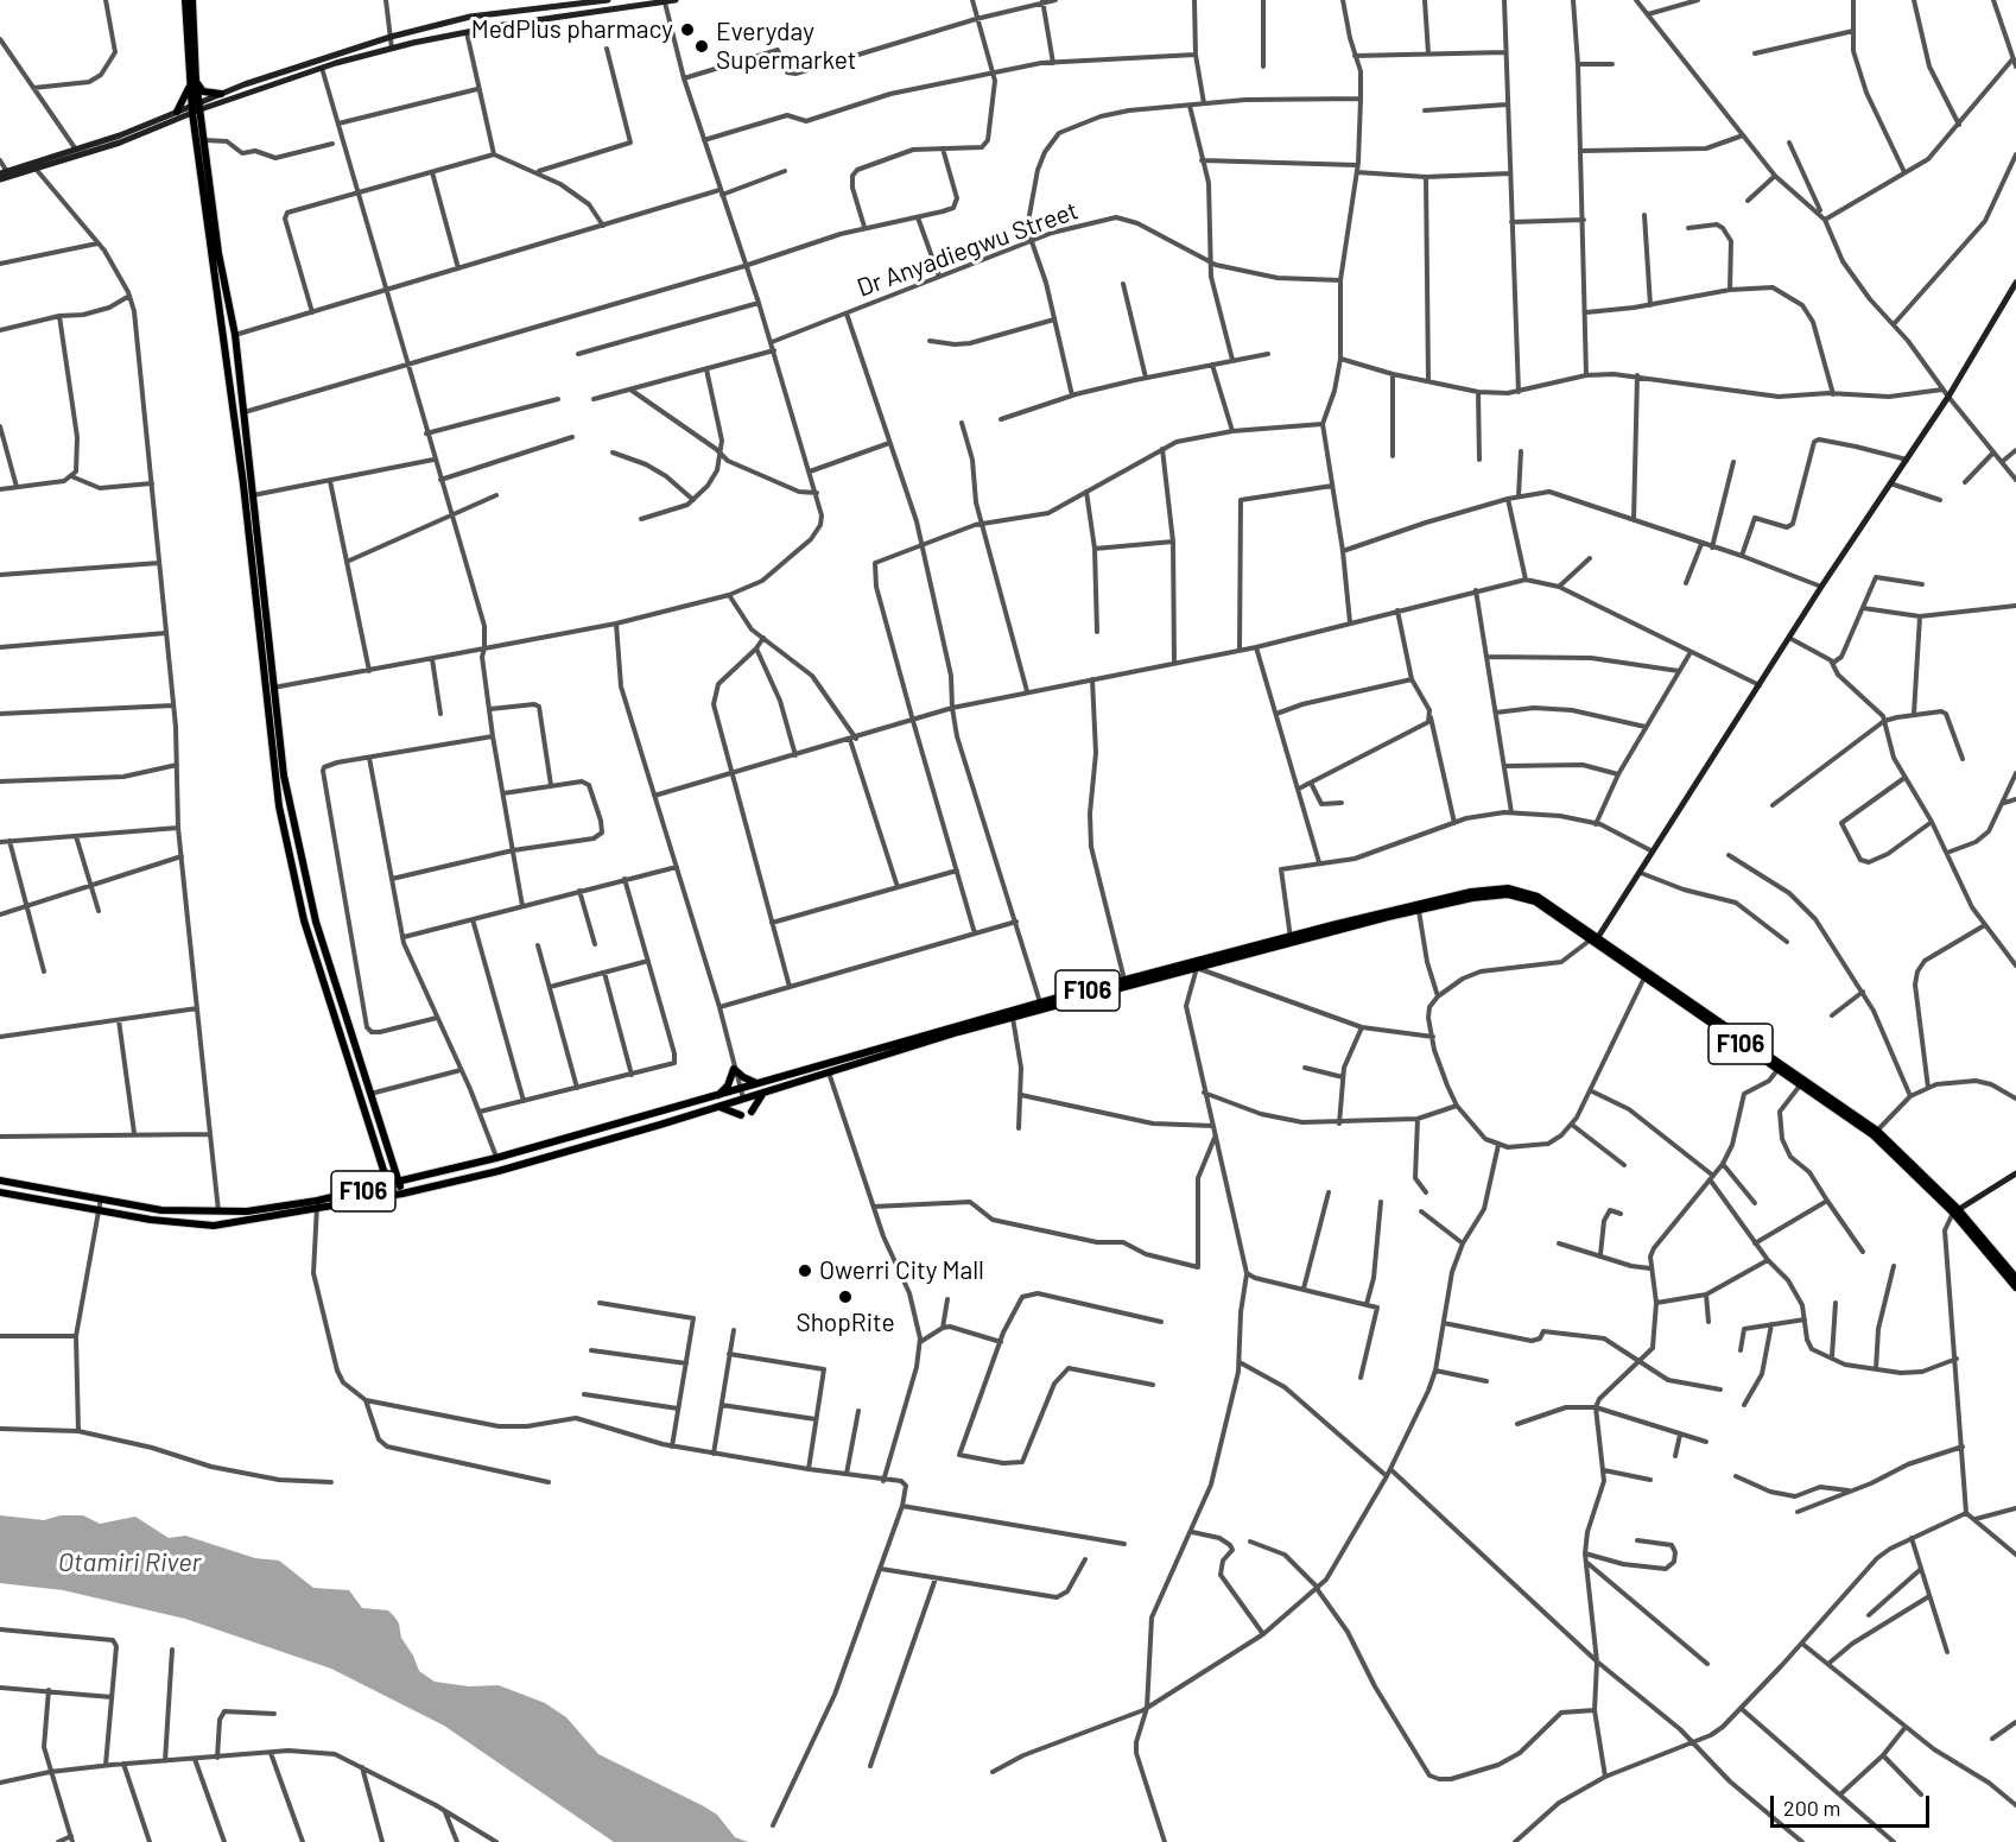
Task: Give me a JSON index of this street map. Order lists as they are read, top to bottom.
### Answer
{
  "streets": {
    "main road": ["F106"],
    "street": ["Dr Anyadiegwu Street"]
  },
  "water": ["Otamiri River"],
  "places": [
    "MedPlus pharmacy",
    "Everyday Supermarket",
    "Owerri City Mall",
    "ShopRite"
  ],
  "scale_bar": "200 m"
}
